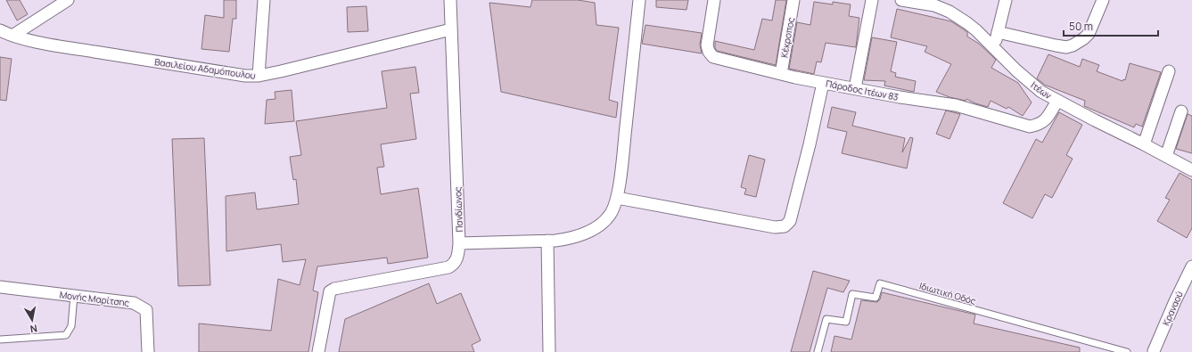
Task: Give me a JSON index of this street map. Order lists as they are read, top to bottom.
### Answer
{
  "streets": {
    "street": [
      "Κέκροπος",
      "Βασιλείου Αδαμόπουλου",
      "Πάροδος Ιτέων 83",
      "Ιτέων",
      "Πανδίωνος",
      "Μονής Μαρίτσης",
      "Κραναού"
    ],
    "lane": ["Ιδιωτική Οδός"]
  },
  "crossings": [
    ["Κέκροπος", "Πάροδος Ιτέων 83"],
    ["Βασιλείου Αδαμόπουλου", "Πανδίωνος"],
    ["Πάροδος Ιτέων 83", "Ιτέων"]
  ],
  "scale_bar": "50 m",
  "north": "bottom"
}
